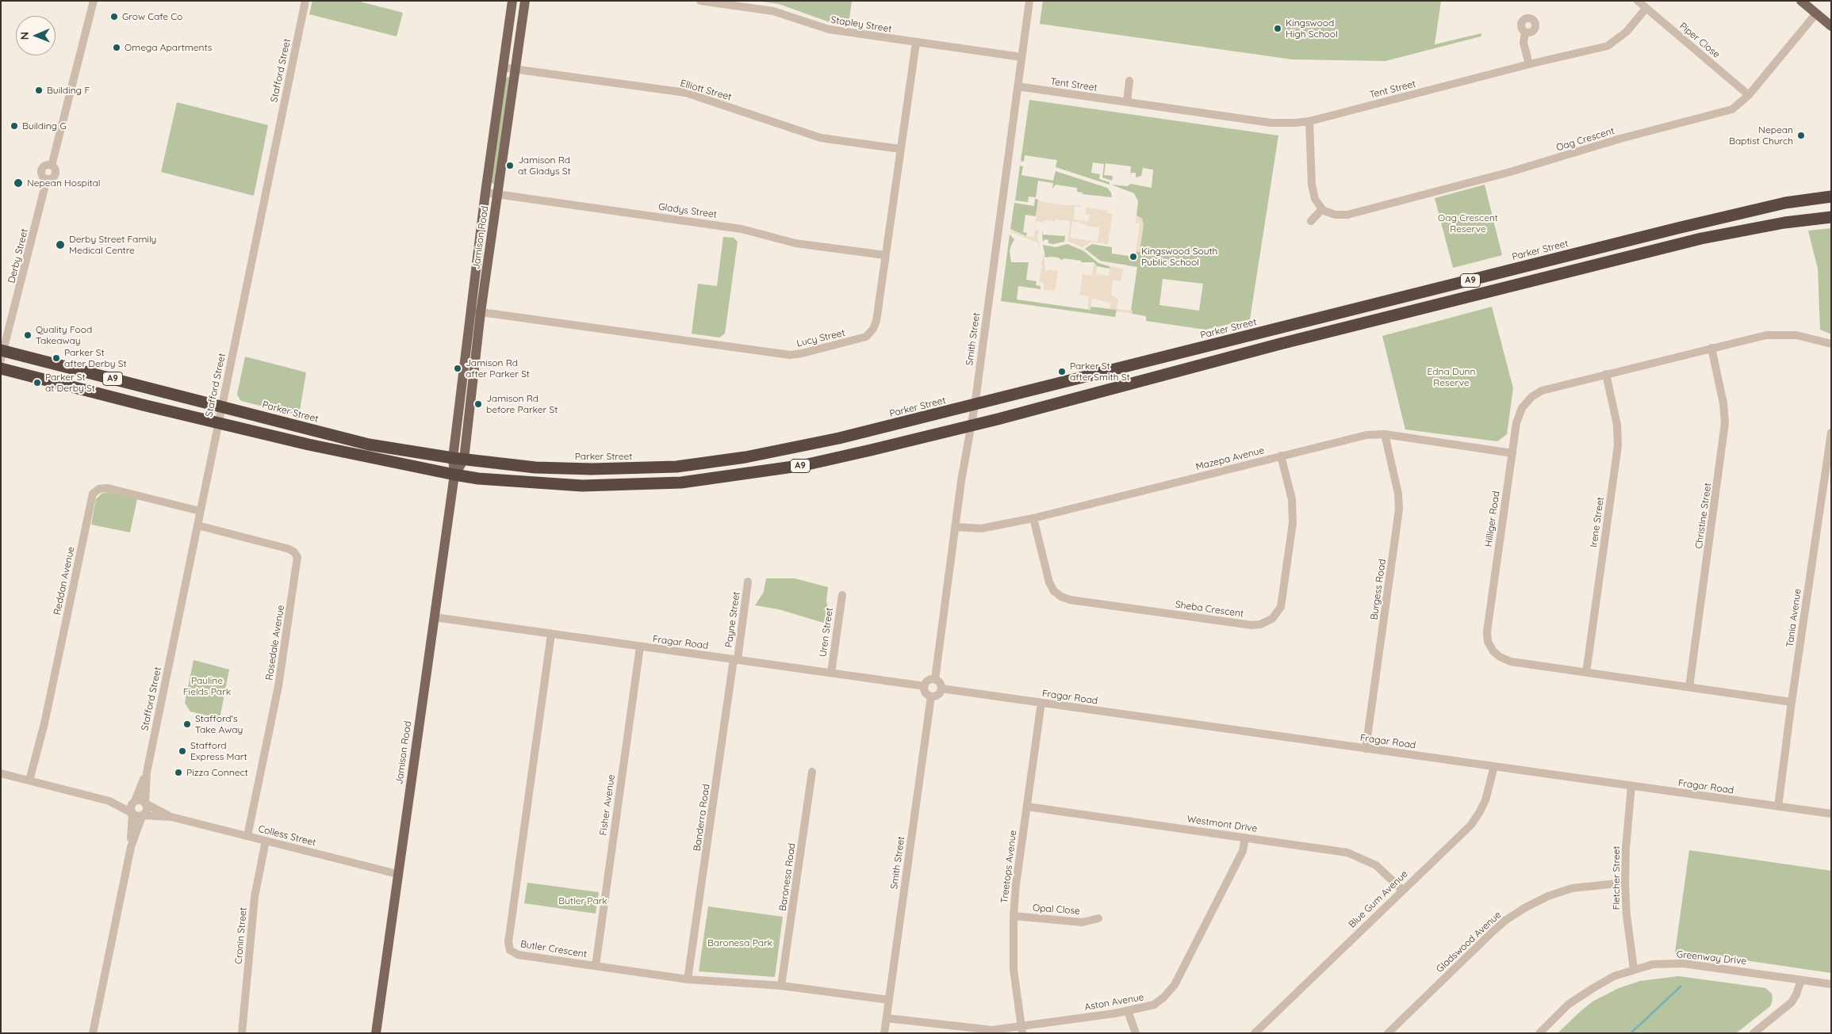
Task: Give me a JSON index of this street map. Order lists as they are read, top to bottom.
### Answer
{
  "streets": {
    "highway": ["Parker Street", "A9"],
    "main road": ["Jamison Road"],
    "street": [
      "Stapley Street",
      "Piper Close",
      "Stafford Street",
      "Tent Street",
      "Elliott Street",
      "Oag Crescent",
      "Gladys Street",
      "Derby Street",
      "Lucy Street",
      "Smith Street",
      "Mazepa Avenue",
      "Christine Street",
      "Hilliger Road",
      "Irene Street",
      "Reddan Avenue",
      "Burgess Road",
      "Sheba Crescent",
      "Tania Avenue",
      "Payne Street",
      "Uren Street",
      "Rosedale Avenue",
      "Fragar Road",
      "Fisher Avenue",
      "Banderra Road",
      "Westmont Drive",
      "Colless Street",
      "Treetops Avenue",
      "Baronesa Road",
      "Fletcher Street",
      "Blue Gum Avenue",
      "Opal Close",
      "Cronin Street",
      "Gladswood Avenue",
      "Butler Crescent",
      "Greenway Drive",
      "Aston Avenue"
    ]
  },
  "crossings": [
    ["Stapley Street", "Lucy Street"],
    ["Stapley Street", "Smith Street"],
    ["Piper Close", "Tent Street"],
    ["Piper Close", "Oag Crescent"],
    ["Stafford Street", "Parker Street"],
    ["Stafford Street", "A9"],
    ["Stafford Street", "Reddan Avenue"],
    ["Stafford Street", "Rosedale Avenue"],
    ["Stafford Street", "Colless Street"],
    ["Tent Street", "Smith Street"],
    ["Elliott Street", "Jamison Road"],
    ["Elliott Street", "Lucy Street"],
    ["Gladys Street", "Jamison Road"],
    ["Gladys Street", "Lucy Street"],
    ["Jamison Road", "Parker Street"],
    ["Jamison Road", "A9"],
    ["Jamison Road", "Lucy Street"],
    ["Jamison Road", "Fragar Road"],
    ["Jamison Road", "Colless Street"],
    ["Parker Street", "Derby Street"],
    ["Parker Street", "Smith Street"],
    ["A9", "Smith Street"],
    ["Smith Street", "Mazepa Avenue"],
    ["Smith Street", "Fragar Road"],
    ["Smith Street", "Butler Crescent"],
    ["Smith Street", "Aston Avenue"],
    ["Mazepa Avenue", "Hilliger Road"],
    ["Mazepa Avenue", "Burgess Road"],
    ["Mazepa Avenue", "Sheba Crescent"],
    ["Christine Street", "Hilliger Road"],
    ["Hilliger Road", "Irene Street"],
    ["Hilliger Road", "Tania Avenue"],
    ["Burgess Road", "Fragar Road"],
    ["Tania Avenue", "Fragar Road"],
    ["Payne Street", "Fragar Road"],
    ["Payne Street", "Banderra Road"],
    ["Uren Street", "Fragar Road"],
    ["Rosedale Avenue", "Colless Street"],
    ["Fragar Road", "Fisher Avenue"],
    ["Fragar Road", "Banderra Road"],
    ["Fragar Road", "Treetops Avenue"],
    ["Fragar Road", "Fletcher Street"],
    ["Fragar Road", "Blue Gum Avenue"],
    ["Fragar Road", "Butler Crescent"],
    ["Fisher Avenue", "Butler Crescent"],
    ["Banderra Road", "Butler Crescent"],
    ["Westmont Drive", "Treetops Avenue"],
    ["Westmont Drive", "Blue Gum Avenue"],
    ["Westmont Drive", "Aston Avenue"],
    ["Colless Street", "Cronin Street"],
    ["Treetops Avenue", "Opal Close"],
    ["Treetops Avenue", "Aston Avenue"],
    ["Baronesa Road", "Butler Crescent"],
    ["Fletcher Street", "Gladswood Avenue"],
    ["Fletcher Street", "Greenway Drive"]
  ],
  "parks": [
    "Oag Crescent Reserve",
    "Edna Dunn Reserve",
    "Pauline Fields Park",
    "Butler Park",
    "Baronesa Park"
  ],
  "places": [
    "Grow Cafe Co",
    "Kingswood High School",
    "Omega Apartments",
    "Building F",
    "Building G",
    "Nepean Baptist Church",
    "Jamison Rd at Gladys St",
    "Nepean Hospital",
    "Derby Street Family Medical Centre",
    "Kingswood South Public School",
    "Quality Food Takeaway",
    "Parker St after Derby St",
    "Jamison Rd after Parker St",
    "Parker St after Smith St",
    "Parker St at Derby St",
    "Jamison Rd before Parker St",
    "Stafford's Take Away",
    "Stafford Express Mart",
    "Pizza Connect"
  ],
  "north": "left"
}
